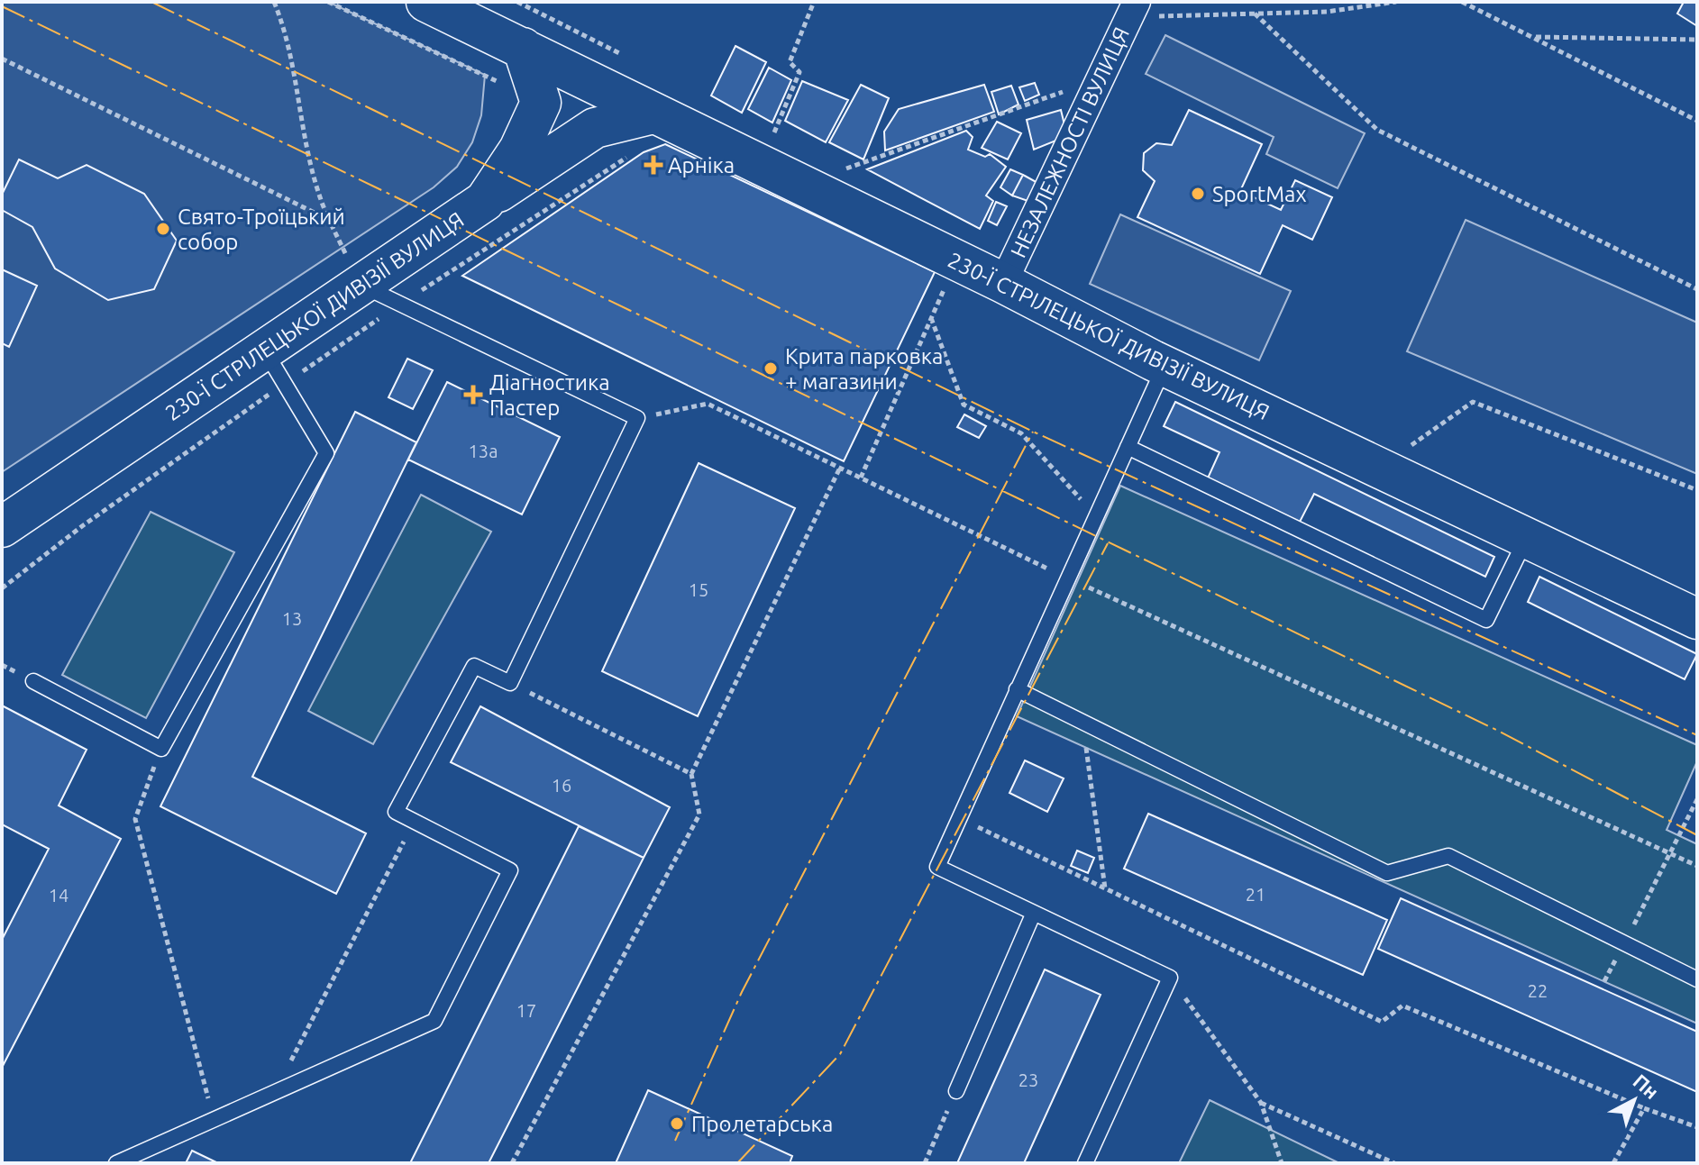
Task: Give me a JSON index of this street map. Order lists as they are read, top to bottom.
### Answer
{
  "streets": {
    "street": ["НЕЗАЛЕЖНОСТІ ВУЛИЦЯ", "230-Ї СТРІЛЕЦЬКОЇ ДИВІЗІЇ ВУЛИЦЯ"]
  },
  "crossings": [
    ["НЕЗАЛЕЖНОСТІ ВУЛИЦЯ", "230-Ї СТРІЛЕЦЬКОЇ ДИВІЗІЇ ВУЛИЦЯ"]
  ],
  "places": {
    "health": ["Арніка", "Діагностика Пастер"],
    "other": [
      "SportMax",
      "Свято-Троїцький собор",
      "Крита парковка + магазини",
      "Пролетарська"
    ]
  },
  "house_numbers": [
    "13а",
    "15",
    "13",
    "16",
    "21",
    "14",
    "22",
    "17",
    "23"
  ],
  "north": "top right"
}
